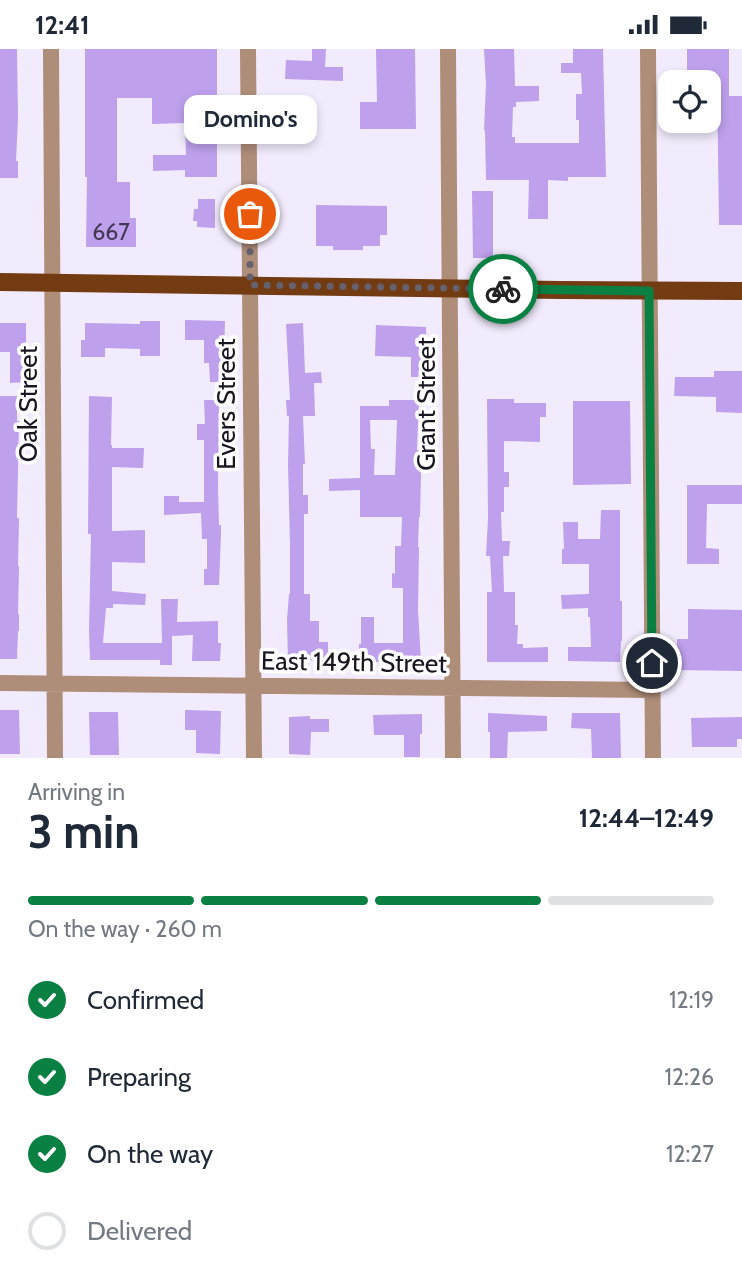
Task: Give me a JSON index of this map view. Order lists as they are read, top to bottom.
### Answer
{
  "streets": {
    "street": [
      "Oak Street",
      "Evers Street",
      "Grant Street",
      "East 149th Street"
    ]
  },
  "crossings": [
    ["Oak Street", "East 149th Street"],
    ["Evers Street", "East 149th Street"],
    ["Grant Street", "East 149th Street"]
  ],
  "places": ["Domino's"],
  "house_numbers": ["667"],
  "page": {
    "status": "12:41",
    "bubble": "Domino's",
    "heading": ["3 min", "Arriving in", "12:44–12:49"],
    "bar": "On the way · 260 m",
    "list": [
      ["Confirmed", "12:19"],
      ["Preparing", "12:26"],
      ["On the way", "12:27"],
      "Delivered"
    ]
  }
}
